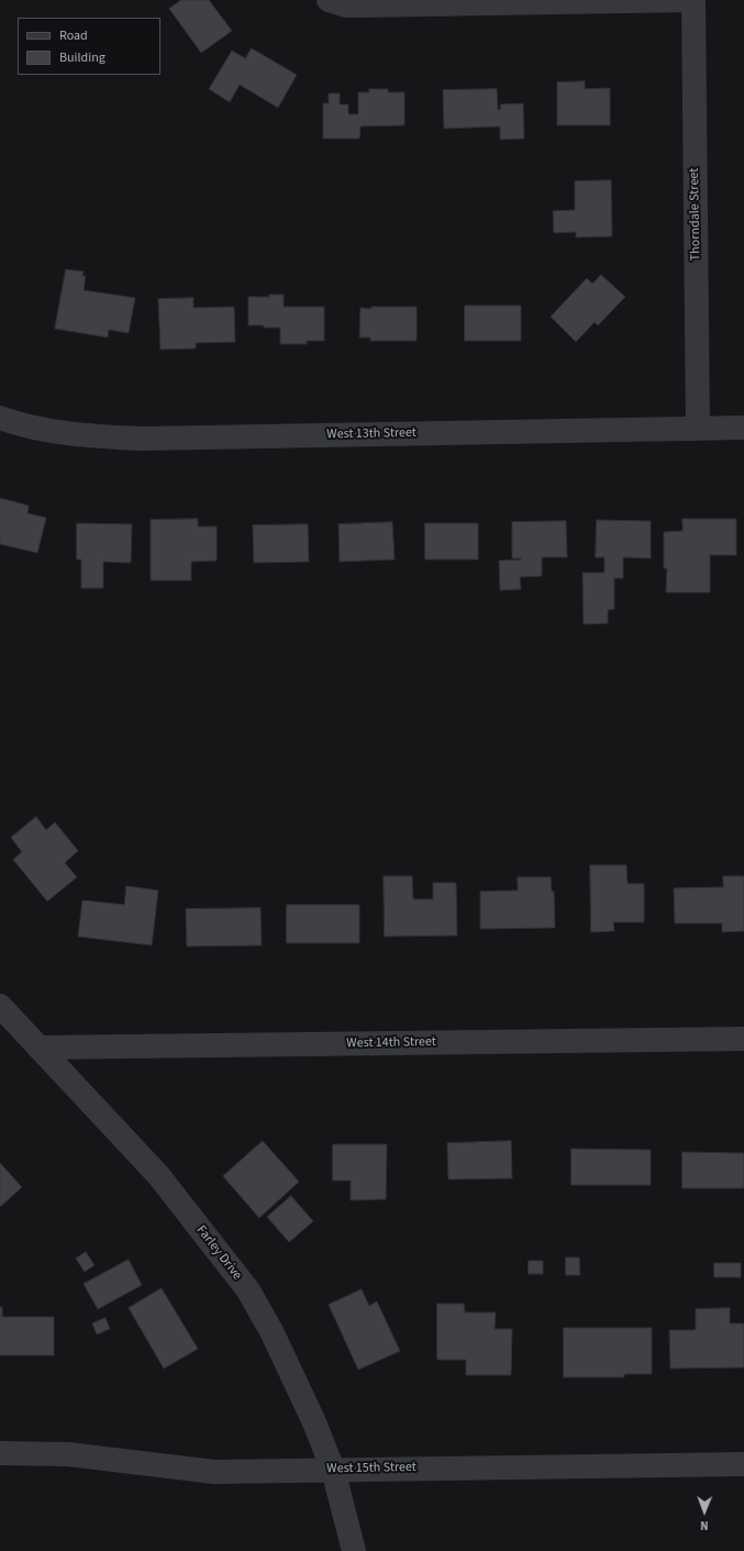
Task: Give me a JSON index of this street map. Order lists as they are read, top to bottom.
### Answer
{
  "streets": {
    "street": [
      "Thorndale Street",
      "West 13th Street",
      "West 14th Street",
      "Farley Drive",
      "West 15th Street"
    ]
  },
  "crossings": [
    ["Thorndale Street", "West 13th Street"],
    ["West 14th Street", "Farley Drive"],
    ["Farley Drive", "West 15th Street"]
  ],
  "legend": ["Road", "Building"],
  "north": "bottom"
}
